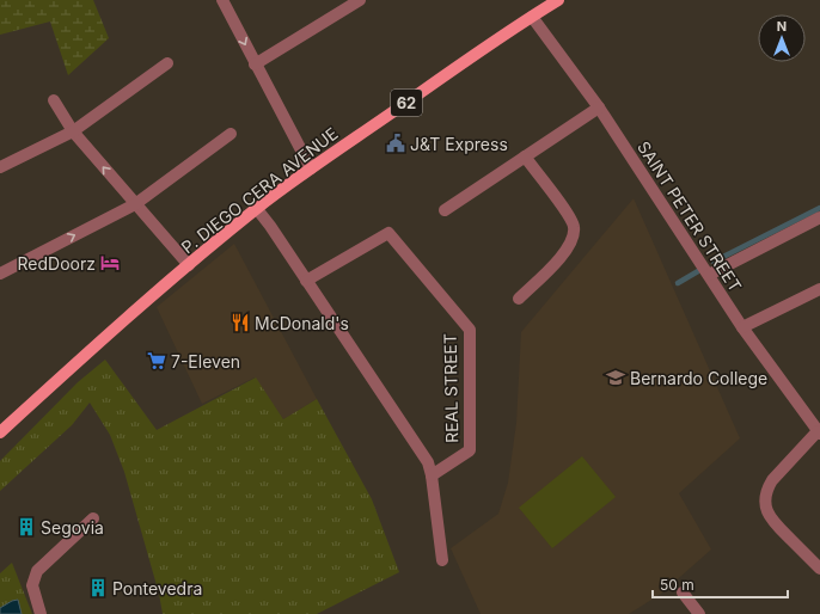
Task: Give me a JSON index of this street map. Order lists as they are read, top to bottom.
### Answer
{
  "streets": {
    "main road": ["62", "P. DIEGO CERA AVENUE"],
    "street": ["SAINT PETER STREET", "REAL STREET"]
  },
  "crossings": [
    ["P. DIEGO CERA AVENUE", "SAINT PETER STREET"],
    ["P. DIEGO CERA AVENUE", "REAL STREET"]
  ],
  "places": {
    "public building": ["J&T Express"],
    "hotel": ["RedDoorz"],
    "restaurant": ["McDonald's"],
    "supermarket": ["7-Eleven"],
    "school or university": ["Bernardo College"],
    "building": ["Segovia", "Pontevedra"]
  },
  "scale_bar": "50 m",
  "north": "top"
}
